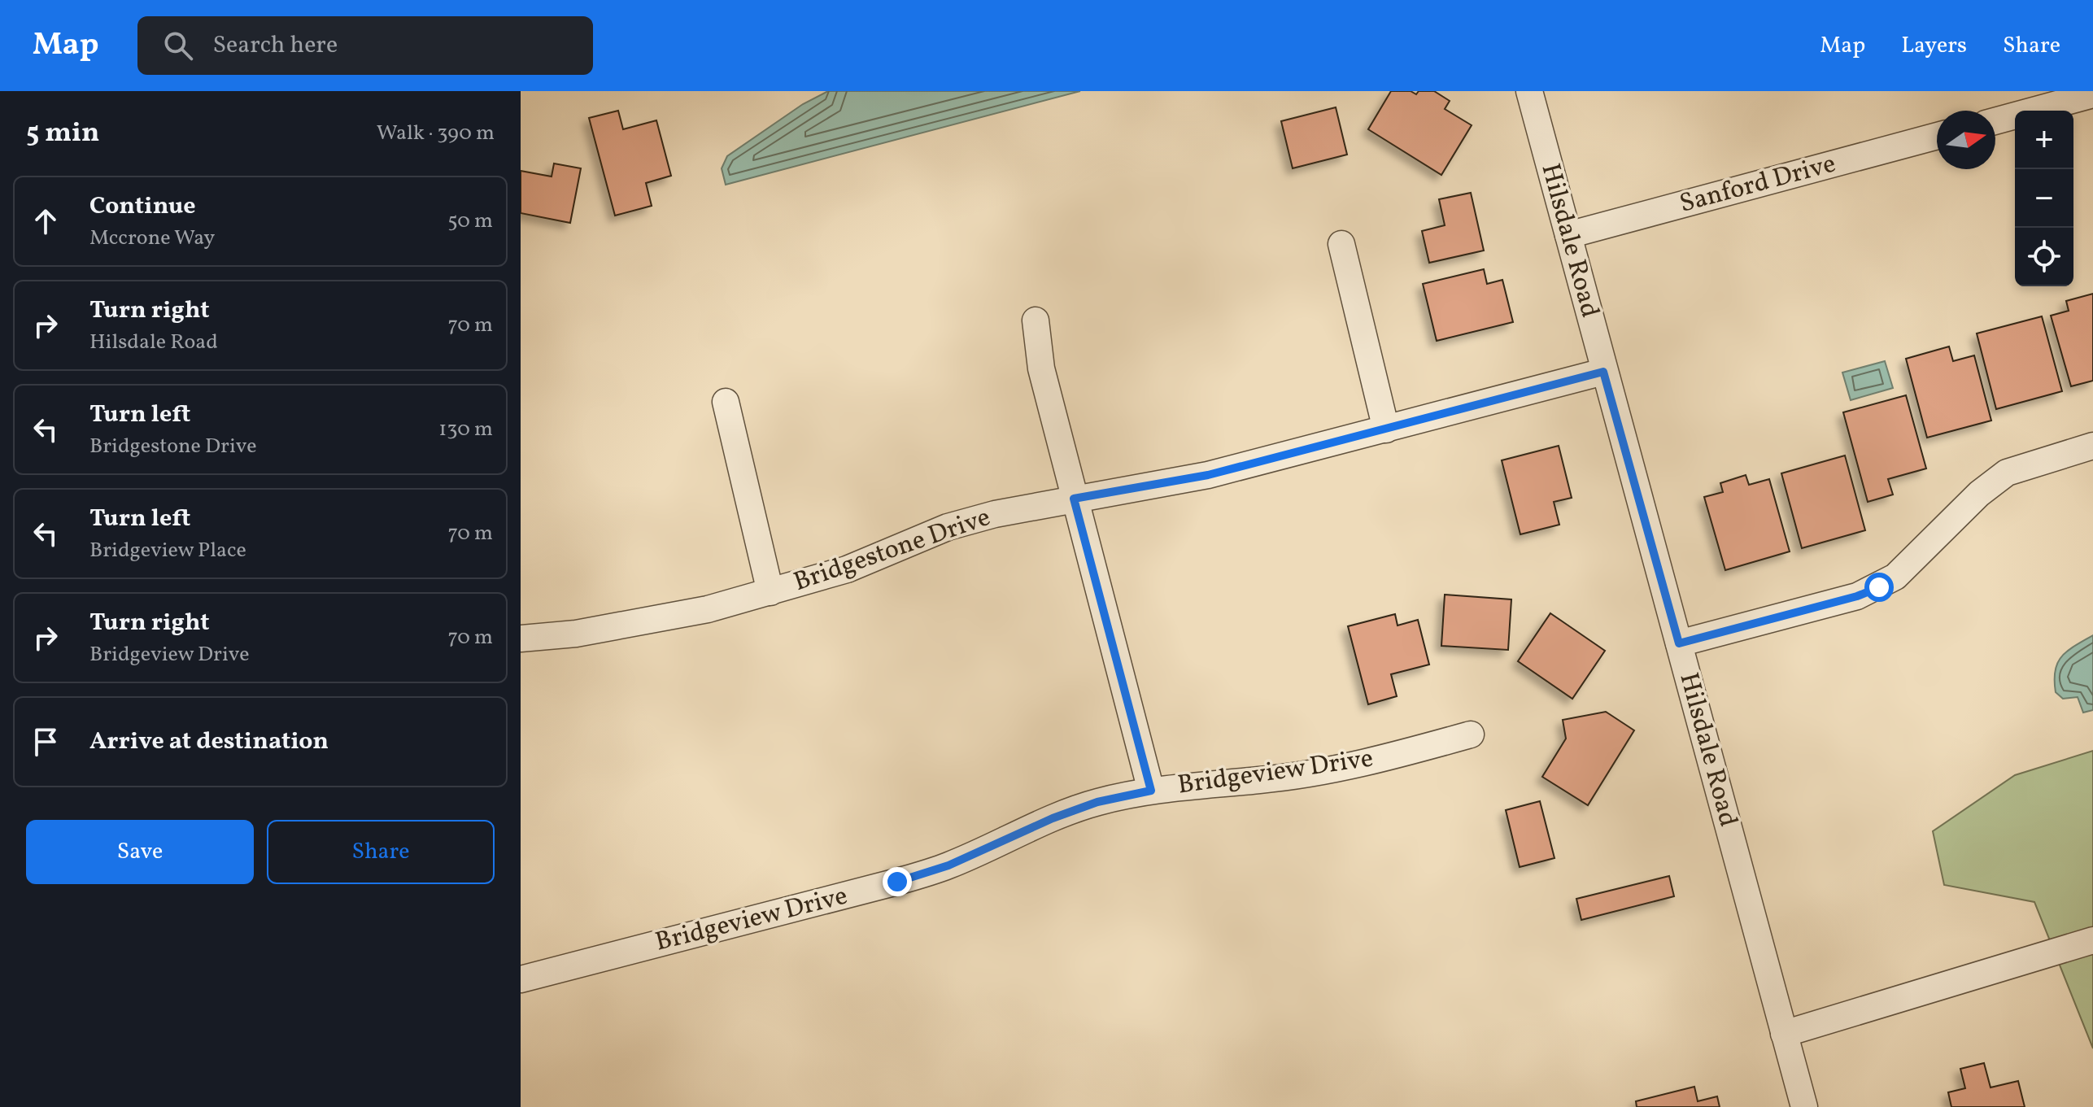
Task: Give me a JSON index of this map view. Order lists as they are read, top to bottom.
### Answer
{
  "streets": {
    "street": [
      "Sanford Drive",
      "Hilsdale Road",
      "Bridgestone Drive",
      "Bridgeview Drive"
    ]
  },
  "crossings": [
    ["Sanford Drive", "Hilsdale Road"],
    ["Hilsdale Road", "Bridgestone Drive"]
  ],
  "north": "right",
  "page": {
    "header": "Map",
    "search": "Search here",
    "nav": ["Map", "Layers", "Share"],
    "heading": ["5 min", "Walk · 390 m"],
    "map_buttons": ["+", "−"],
    "list": [
      ["Continue", "Mccrone Way", "50 m"],
      ["Turn right", "Hilsdale Road", "70 m"],
      ["Turn left", "Bridgestone Drive", "130 m"],
      ["Turn left", "Bridgeview Place", "70 m"],
      ["Turn right", "Bridgeview Drive", "70 m"],
      "Arrive at destination"
    ],
    "buttons": ["Save", "Share"]
  }
}
